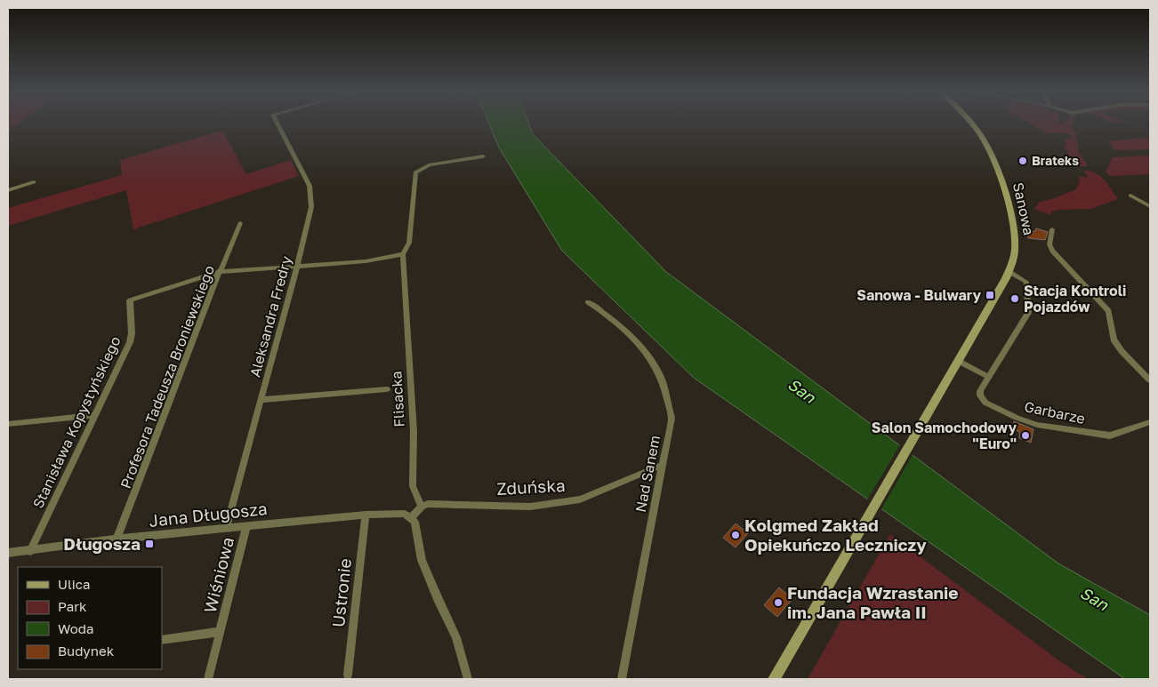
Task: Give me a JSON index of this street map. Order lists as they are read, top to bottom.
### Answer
{
  "streets": {
    "main road": ["Sanowa"],
    "street": [
      "Aleksandra Fredry",
      "Profesora Tadeusza Broniewskiego",
      "Flisacka",
      "Garbarze",
      "Stanisława Kopystyńskiego",
      "Nad Sanem",
      "Zduńska",
      "Jana Długosza",
      "Wiśniowa",
      "Ustronie"
    ]
  },
  "crossings": [
    ["Sanowa", "Garbarze"],
    ["Aleksandra Fredry", "Jana Długosza"],
    ["Profesora Tadeusza Broniewskiego", "Stanisława Kopystyńskiego"],
    ["Profesora Tadeusza Broniewskiego", "Jana Długosza"],
    ["Flisacka", "Zduńska"],
    ["Stanisława Kopystyńskiego", "Jana Długosza"],
    ["Nad Sanem", "Zduńska"],
    ["Jana Długosza", "Wiśniowa"],
    ["Jana Długosza", "Ustronie"]
  ],
  "water": ["San"],
  "places": {
    "other": [
      "Brateks",
      "Stacja Kontroli Pojazdów",
      "Salon Samochodowy \"Euro\"",
      "Kolgmed Zakład Opiekuńczo Leczniczy",
      "Fundacja Wzrastanie im. Jana Pawła II"
    ],
    "transit": ["Sanowa - Bulwary", "Długosza"]
  },
  "legend": [
    "Ulica",
    "Park",
    "Woda",
    "Budynek"
  ]
}
